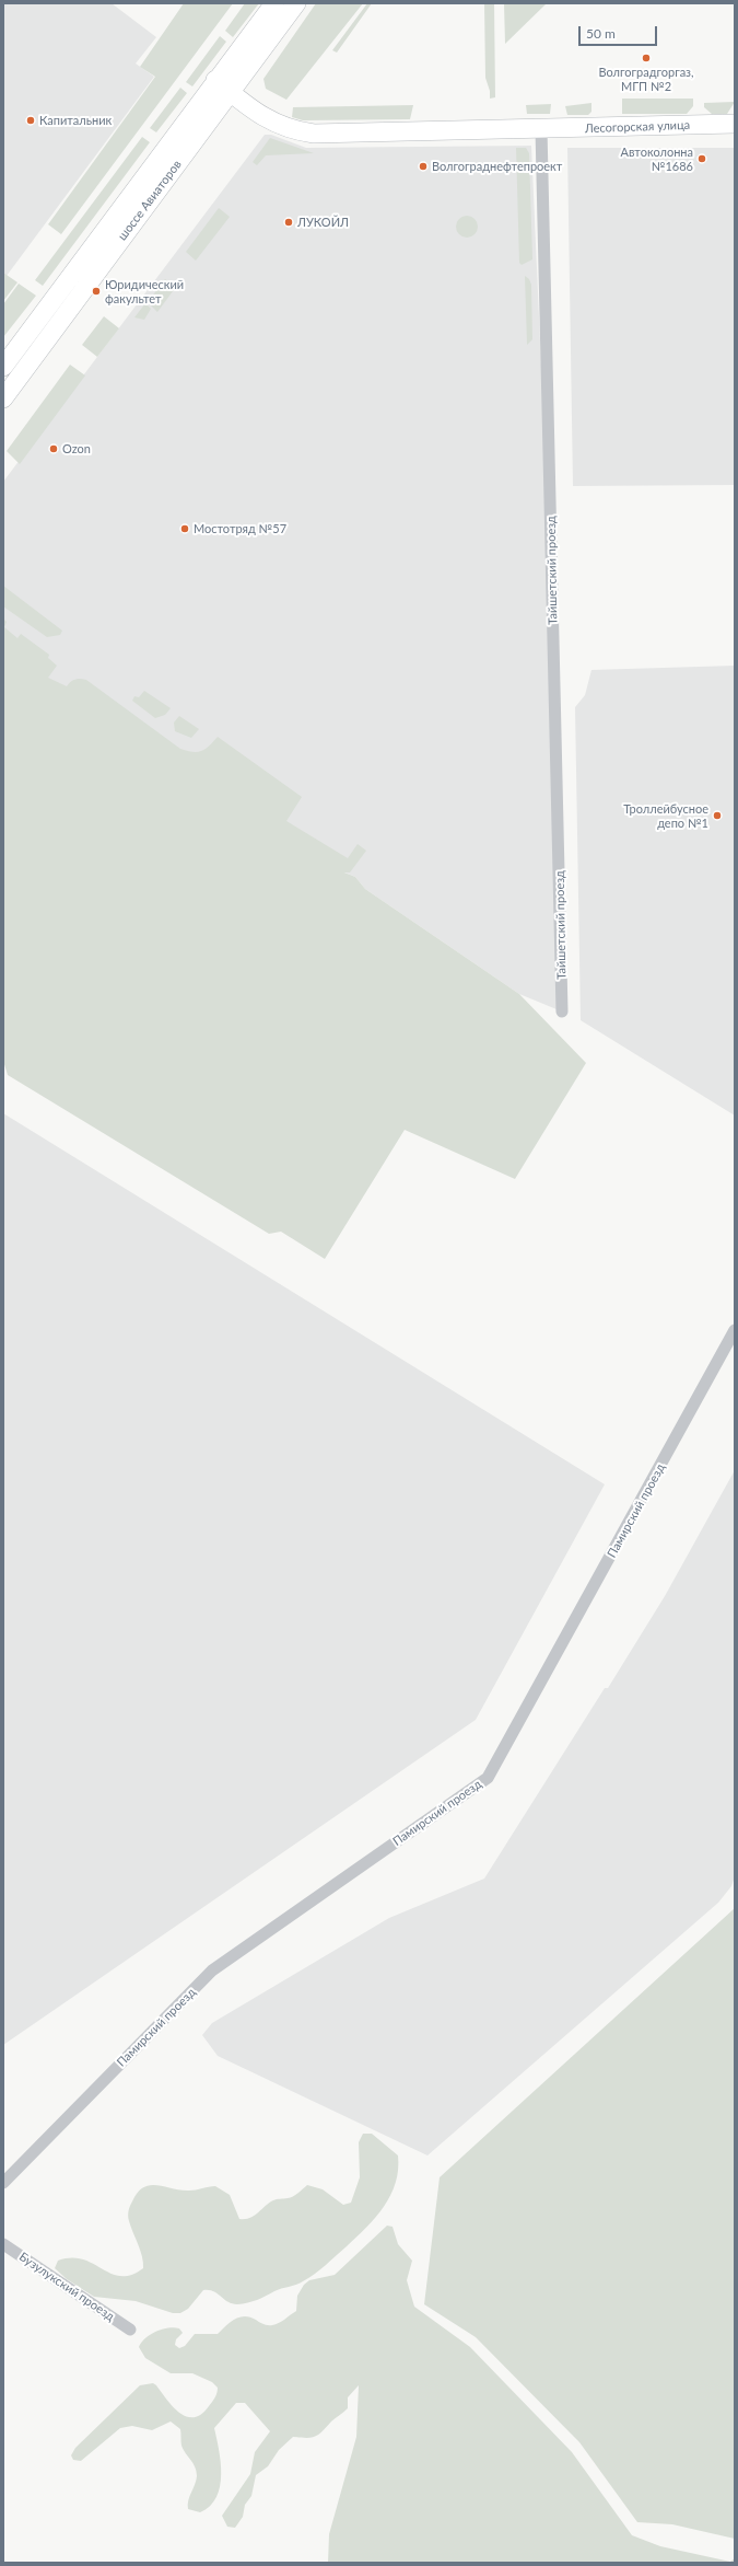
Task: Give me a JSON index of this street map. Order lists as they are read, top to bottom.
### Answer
{
  "streets": {
    "main road": ["Лесогорская улица", "шоссе Авиаторов"],
    "street": ["Тайшетский проезд", "Памирский проезд", "Бузулукский проезд"]
  },
  "crossings": [
    ["Лесогорская улица", "шоссе Авиаторов"],
    ["Лесогорская улица", "Тайшетский проезд"]
  ],
  "places": [
    "Волгоградгоргаз, МГП №2",
    "Капитальник",
    "Автоколонна №1686",
    "Волгограднефтепроект",
    "ЛУКОЙЛ",
    "Юридический факультет",
    "Ozon",
    "Мостотряд №57",
    "Троллейбусное депо №1"
  ],
  "scale_bar": "50 m"
}
